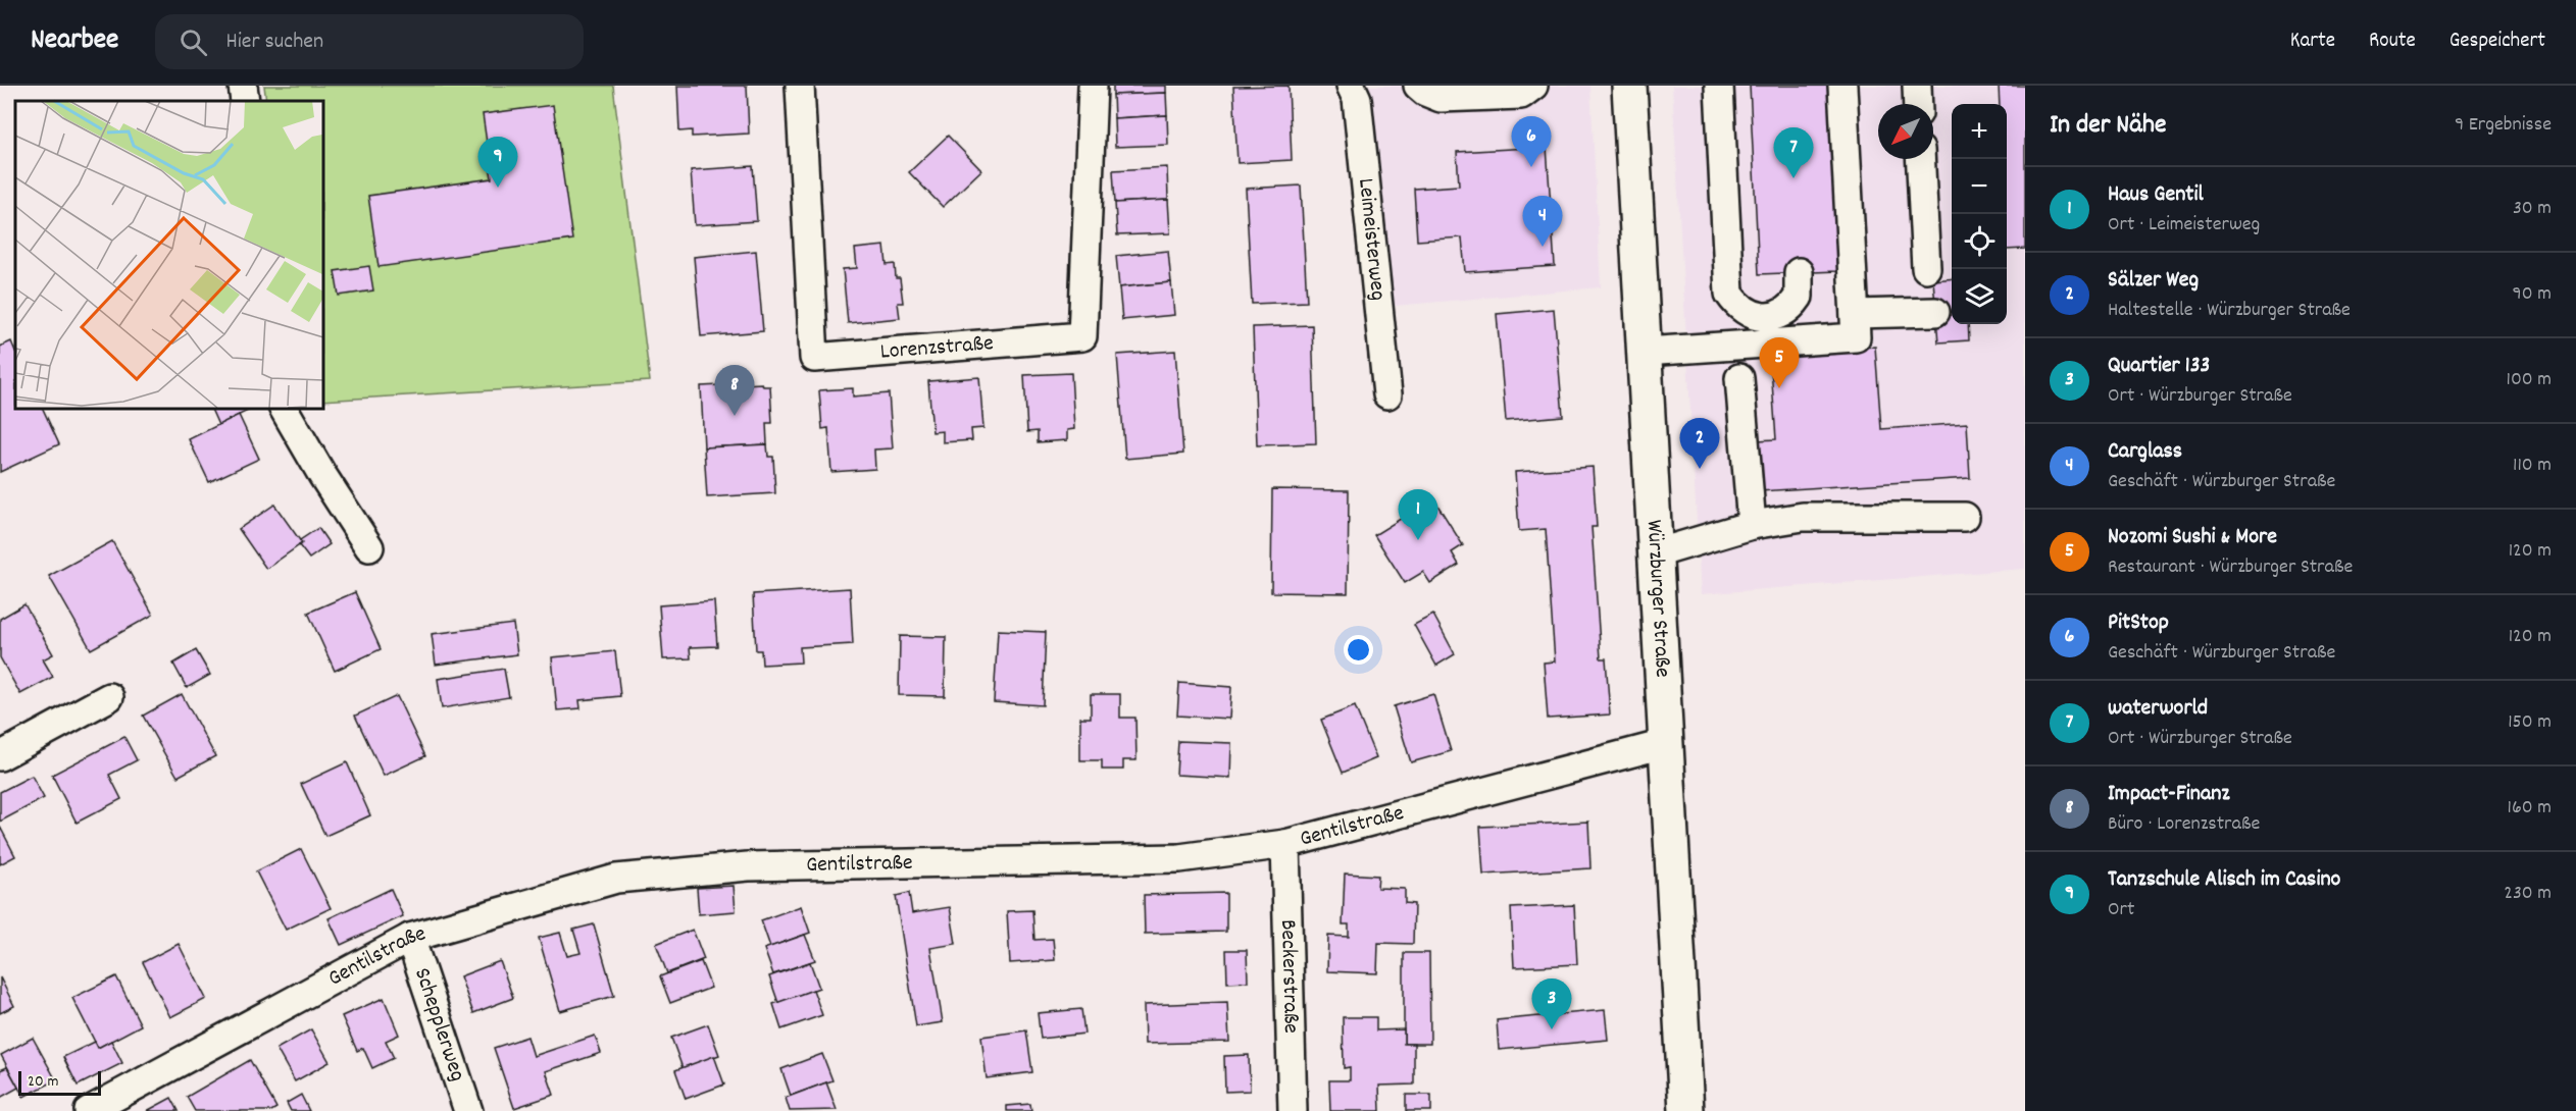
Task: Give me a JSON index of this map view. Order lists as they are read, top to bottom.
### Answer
{
  "streets": {
    "main road": ["Würzburger Straße"],
    "street": [
      "Leimeisterweg",
      "Lorenzstraße",
      "Gentilstraße",
      "Beckerstraße",
      "Schepplerweg"
    ]
  },
  "crossings": [
    ["Würzburger Straße", "Gentilstraße"],
    ["Gentilstraße", "Beckerstraße"],
    ["Gentilstraße", "Schepplerweg"]
  ],
  "scale_bar": "20 m",
  "north": "bottom left",
  "page": {
    "header": "Nearbee",
    "search": "Hier suchen",
    "nav": ["Karte", "Route", "Gespeichert"],
    "heading": ["In der Nähe", "9 Ergebnisse"],
    "map_buttons": ["+", "−"],
    "pins": [
      "6",
      "7",
      "9",
      "4",
      "5",
      "8",
      "2",
      "1",
      "3"
    ],
    "list": [
      {
        "mark": "1",
        "name": "Haus Gentil",
        "note": "Ort · Leimeisterweg",
        "value": "30 m"
      },
      {
        "mark": "2",
        "name": "Sälzer Weg",
        "note": "Haltestelle · Würzburger Straße",
        "value": "90 m"
      },
      {
        "mark": "3",
        "name": "Quartier 133",
        "note": "Ort · Würzburger Straße",
        "value": "100 m"
      },
      {
        "mark": "4",
        "name": "Carglass",
        "note": "Geschäft · Würzburger Straße",
        "value": "110 m"
      },
      {
        "mark": "5",
        "name": "Nozomi Sushi & More",
        "note": "Restaurant · Würzburger Straße",
        "value": "120 m"
      },
      {
        "mark": "6",
        "name": "PitStop",
        "note": "Geschäft · Würzburger Straße",
        "value": "120 m"
      },
      {
        "mark": "7",
        "name": "waterworld",
        "note": "Ort · Würzburger Straße",
        "value": "150 m"
      },
      {
        "mark": "8",
        "name": "Impact-Finanz",
        "note": "Büro · Lorenzstraße",
        "value": "160 m"
      },
      {
        "mark": "9",
        "name": "Tanzschule Alisch im Casino",
        "note": "Ort",
        "value": "230 m"
      }
    ],
    "scale": "20 m"
  }
}
